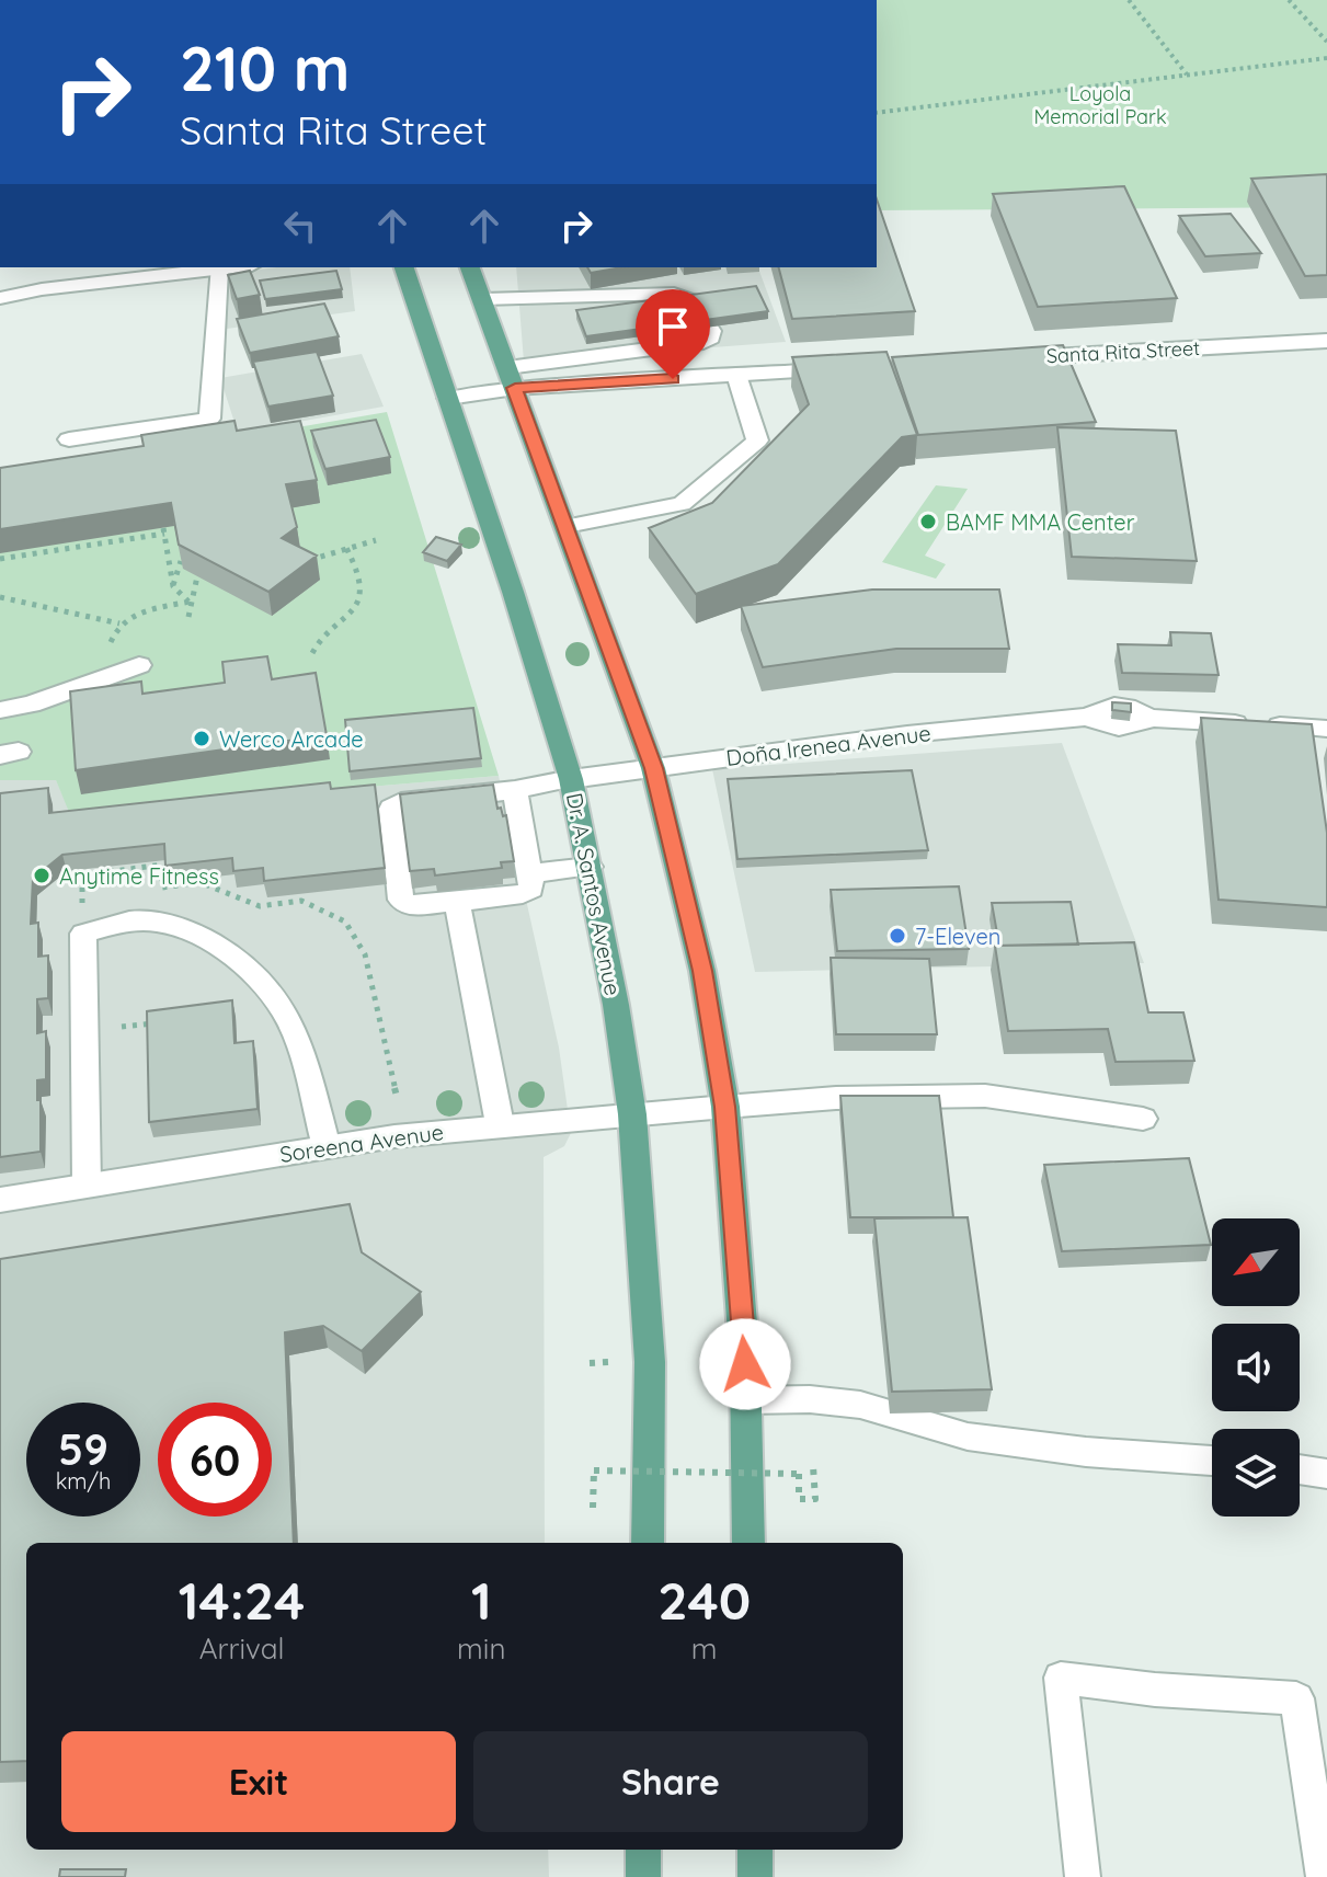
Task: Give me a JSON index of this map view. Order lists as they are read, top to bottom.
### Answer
{
  "streets": {
    "main road": ["Dr. A. Santos Avenue"],
    "street": ["Santa Rita Street", "Doña Irenea Avenue", "Soreena Avenue"]
  },
  "crossings": [
    ["Doña Irenea Avenue", "Dr. A. Santos Avenue"],
    ["Dr. A. Santos Avenue", "Soreena Avenue"]
  ],
  "parks": ["Loyola Memorial Park"],
  "places": [
    "BAMF MMA Center",
    "Werco Arcade",
    "Anytime Fitness",
    "7-Eleven"
  ],
  "north": "bottom left",
  "page": {
    "turn": ["210 m", "Santa Rita Street"],
    "speed": "59 km/h",
    "limit": "60",
    "eta": [
      "14:24",
      "Arrival",
      "1",
      "min",
      "240",
      "m"
    ],
    "buttons": ["Exit", "Share"]
  }
}
